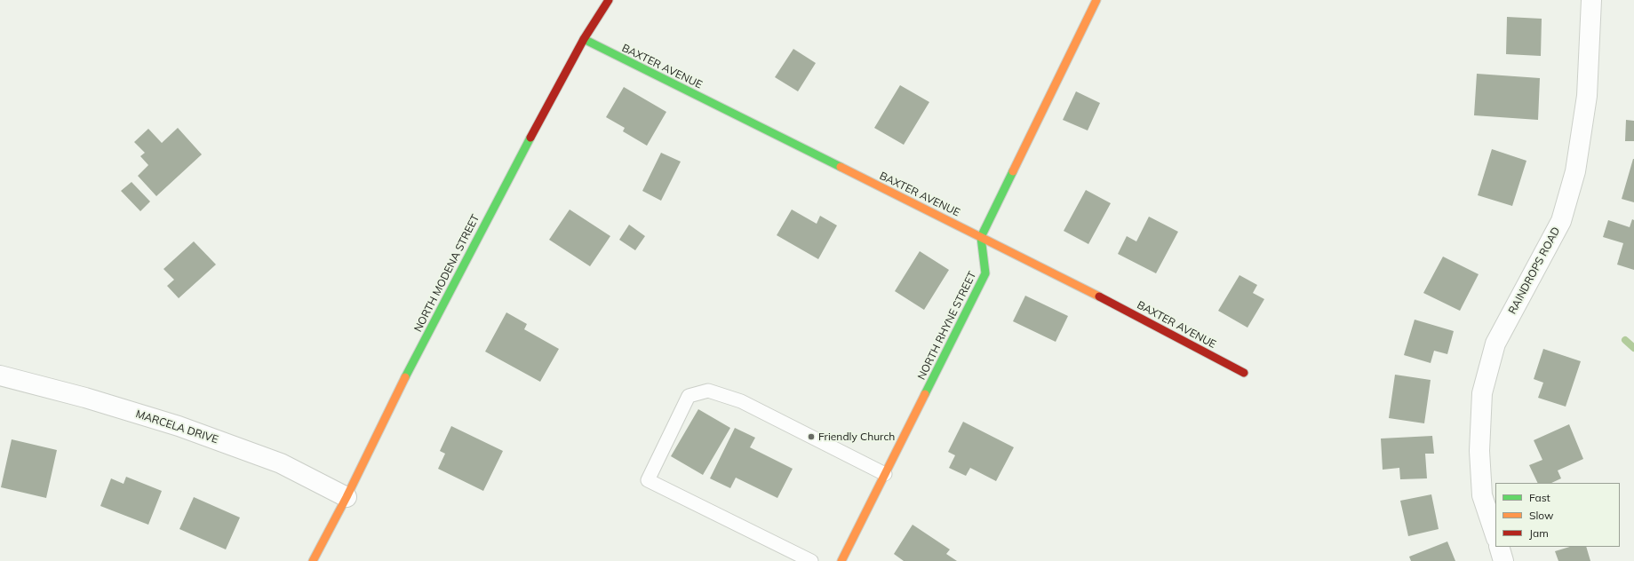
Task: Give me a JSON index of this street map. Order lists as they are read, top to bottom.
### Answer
{
  "streets": {
    "street": [
      "BAXTER AVENUE",
      "RAINDROPS ROAD",
      "NORTH MODENA STREET",
      "NORTH RHYNE STREET",
      "MARCELA DRIVE"
    ]
  },
  "crossings": [
    ["BAXTER AVENUE", "NORTH MODENA STREET"],
    ["BAXTER AVENUE", "NORTH RHYNE STREET"],
    ["NORTH MODENA STREET", "MARCELA DRIVE"]
  ],
  "places": ["Friendly Church"],
  "legend": ["Fast", "Slow", "Jam"]
}
